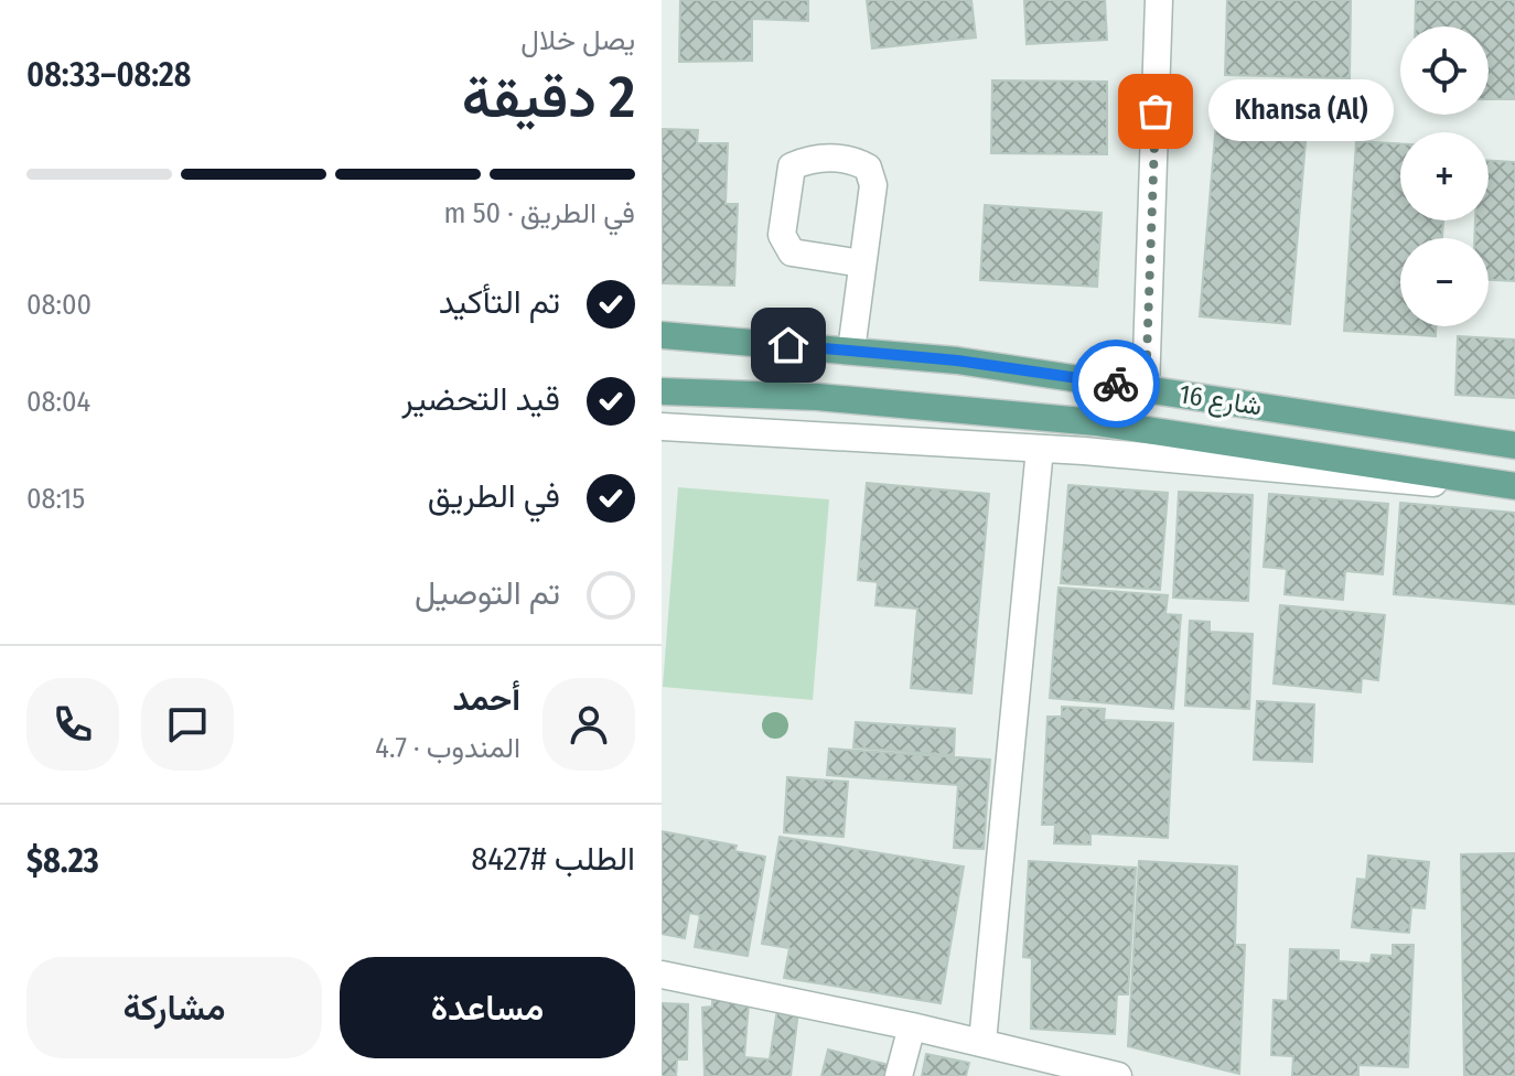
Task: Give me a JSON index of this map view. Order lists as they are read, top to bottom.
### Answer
{
  "streets": {
    "main road": ["شارع 16"]
  },
  "places": ["Khansa (Al)"],
  "page": {
    "heading": ["2 دقيقة", "يصل خلال", "08:28–08:33"],
    "panel": [
      "أحمد",
      "المندوب · 4.7",
      "الطلب #8427",
      "$8.23"
    ],
    "map_buttons": ["+", "−"],
    "bubble": "Khansa (Al)",
    "bar": "في الطريق · 50 m",
    "list": [
      ["تم التأكيد", "08:00"],
      ["قيد التحضير", "08:04"],
      ["في الطريق", "08:15"],
      "تم التوصيل"
    ],
    "buttons": ["مساعدة", "مشاركة"]
  }
}
